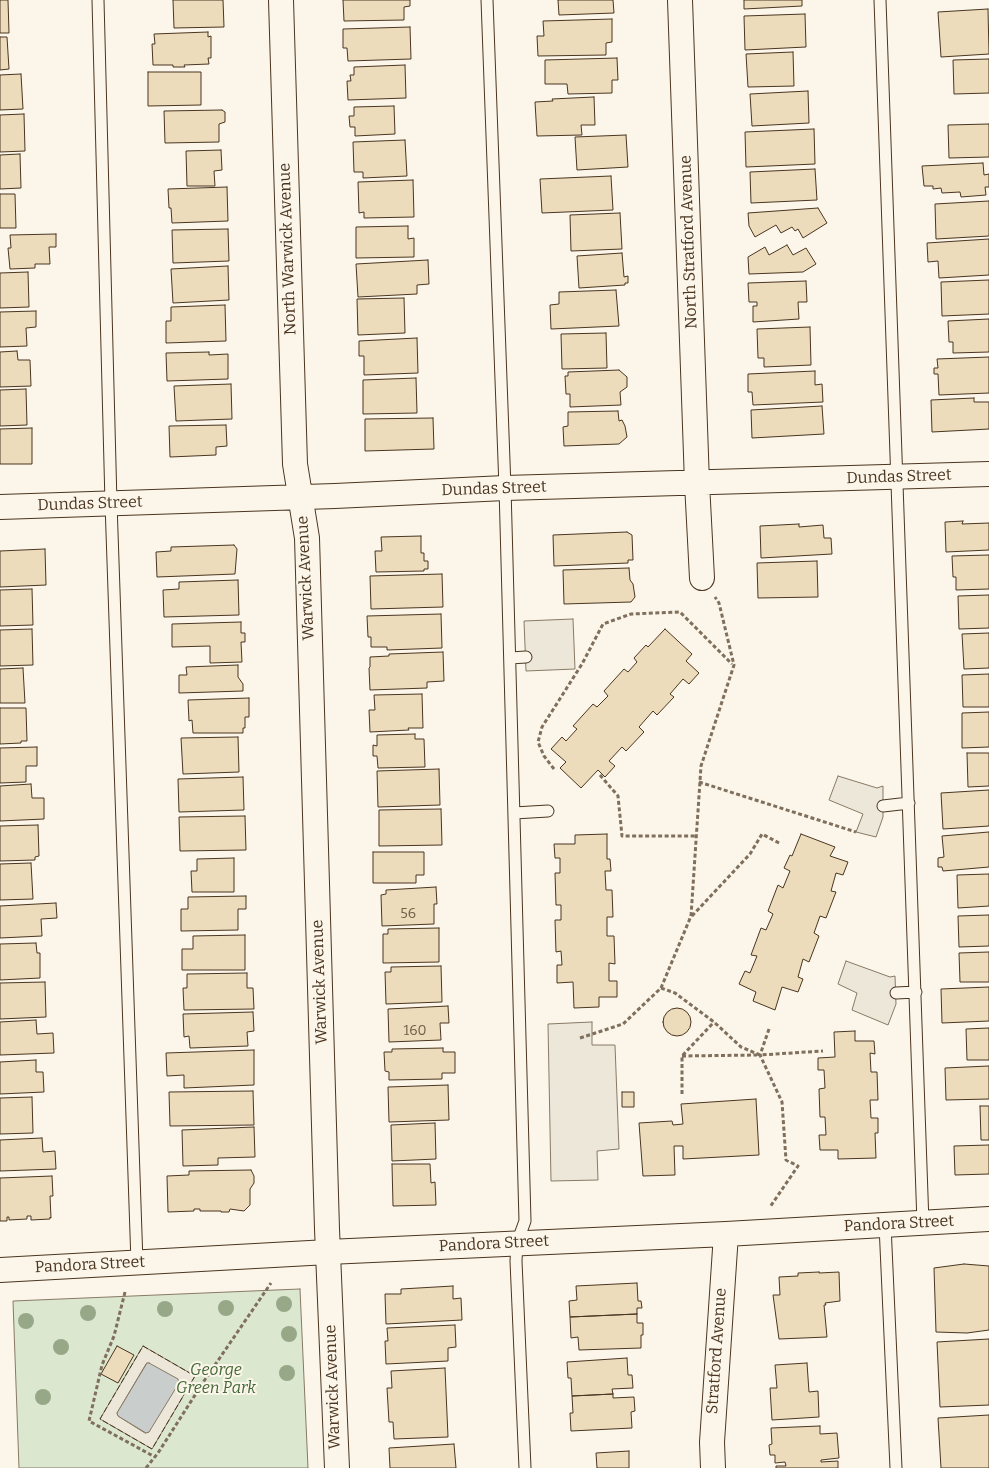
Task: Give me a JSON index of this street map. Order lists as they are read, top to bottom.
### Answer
{
  "streets": {
    "street": [
      "North Stratford Avenue",
      "North Warwick Avenue",
      "Dundas Street",
      "Warwick Avenue",
      "Pandora Street",
      "Stratford Avenue"
    ]
  },
  "crossings": [
    ["North Stratford Avenue", "Dundas Street"],
    ["North Warwick Avenue", "Dundas Street"],
    ["North Warwick Avenue", "Warwick Avenue"],
    ["Dundas Street", "Warwick Avenue"],
    ["Warwick Avenue", "Pandora Street"],
    ["Pandora Street", "Stratford Avenue"]
  ],
  "parks": ["George Green Park"],
  "house_numbers": ["56", "160"]
}
